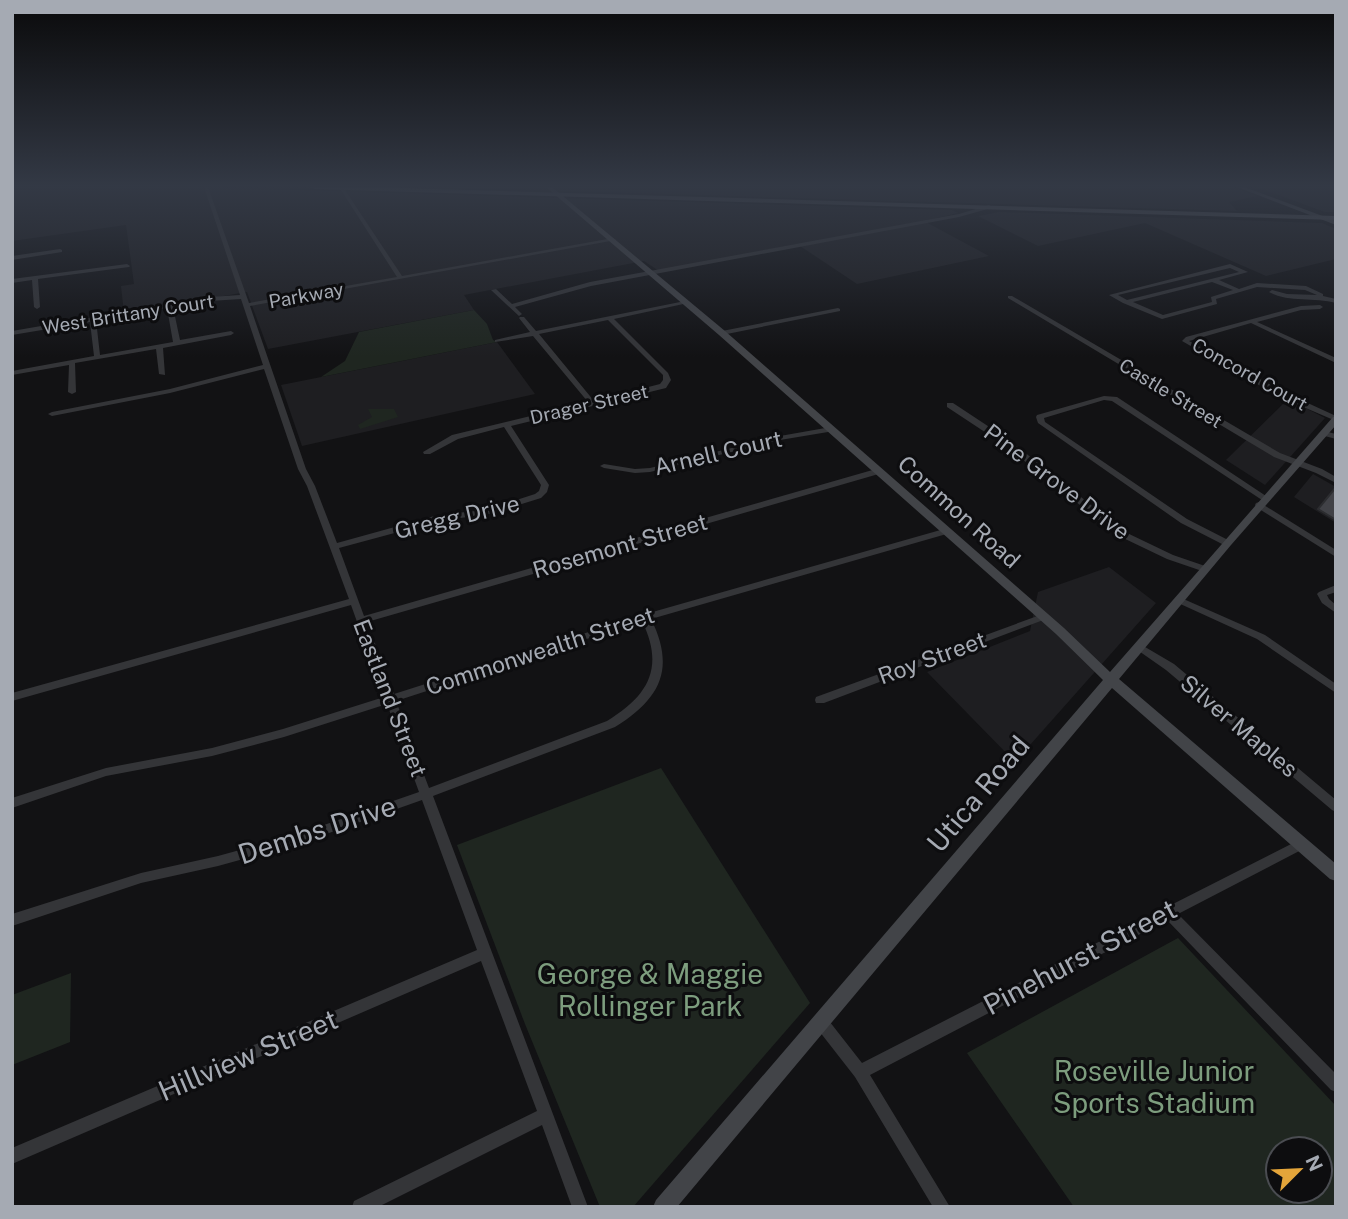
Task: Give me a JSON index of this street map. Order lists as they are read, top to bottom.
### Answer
{
  "streets": {
    "street": [
      "Parkway",
      "West Brittany Court",
      "Concord Court",
      "Castle Street",
      "Drager Street",
      "Arnell Court",
      "Pine Grove Drive",
      "Common Road",
      "Gregg Drive",
      "Rosemont Street",
      "Commonwealth Street",
      "Roy Street",
      "Eastland Street",
      "Silver Maples",
      "Utica Road",
      "Dembs Drive",
      "Pinehurst Street",
      "Hillview Street"
    ]
  },
  "crossings": [
    ["Parkway", "West Brittany Court"],
    ["Parkway", "Eastland Street"],
    ["West Brittany Court", "Eastland Street"],
    ["Concord Court", "Utica Road"],
    ["Castle Street", "Utica Road"],
    ["Drager Street", "Gregg Drive"],
    ["Arnell Court", "Common Road"],
    ["Pine Grove Drive", "Utica Road"],
    ["Common Road", "Rosemont Street"],
    ["Common Road", "Commonwealth Street"],
    ["Common Road", "Roy Street"],
    ["Common Road", "Utica Road"],
    ["Common Road", "Pinehurst Street"],
    ["Gregg Drive", "Eastland Street"],
    ["Rosemont Street", "Eastland Street"],
    ["Commonwealth Street", "Eastland Street"],
    ["Commonwealth Street", "Dembs Drive"],
    ["Eastland Street", "Dembs Drive"],
    ["Eastland Street", "Hillview Street"],
    ["Silver Maples", "Utica Road"]
  ],
  "parks": ["George & Maggie Rollinger Park", "Roseville Junior Sports Stadium"],
  "north": "top right"
}
